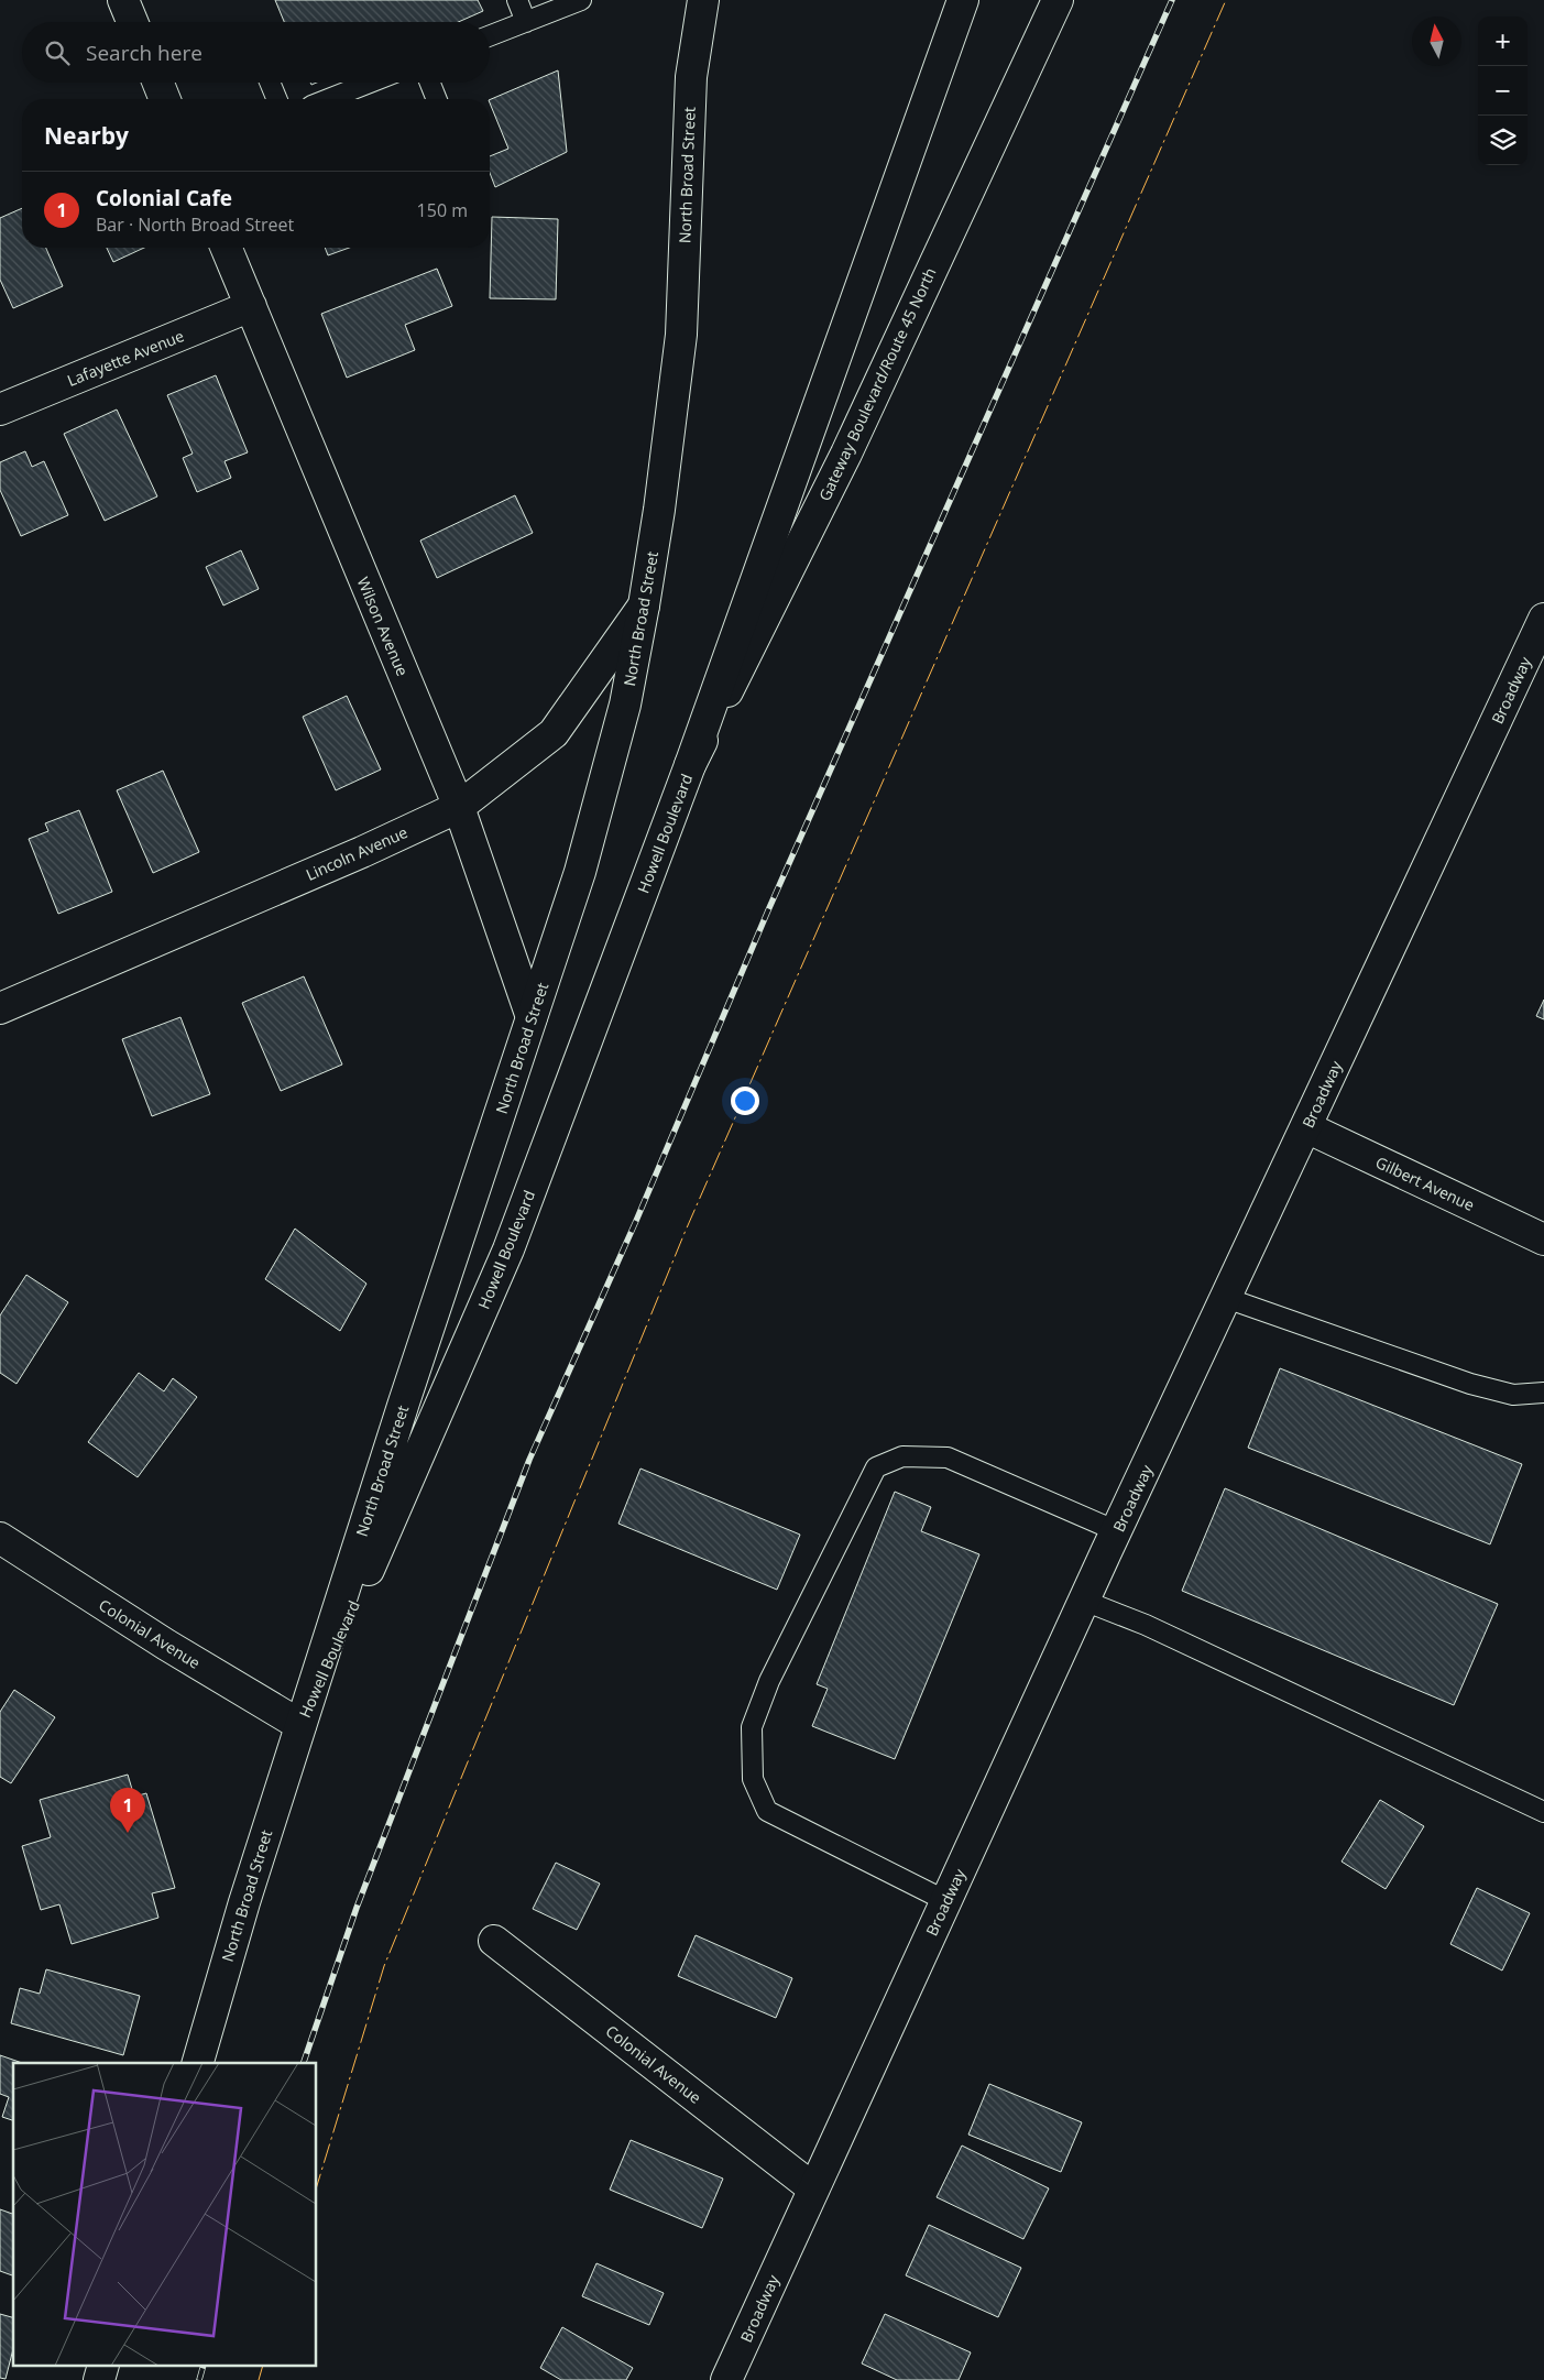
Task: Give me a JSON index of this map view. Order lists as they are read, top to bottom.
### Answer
{
  "streets": {
    "main road": [
      "North Broad Street",
      "Lafayette Avenue",
      "Gateway Boulevard/Route 45 North",
      "Wilson Avenue",
      "Broadway",
      "Howell Boulevard",
      "Lincoln Avenue",
      "Gilbert Avenue",
      "Colonial Avenue"
    ]
  },
  "crossings": [
    ["North Broad Street", "Wilson Avenue"],
    ["North Broad Street", "Howell Boulevard"],
    ["North Broad Street", "Lincoln Avenue"],
    ["North Broad Street", "Colonial Avenue"],
    ["Lafayette Avenue", "Wilson Avenue"],
    ["Gateway Boulevard/Route 45 North", "Howell Boulevard"],
    ["Wilson Avenue", "Lincoln Avenue"],
    ["Broadway", "Gilbert Avenue"],
    ["Broadway", "Colonial Avenue"],
    ["Howell Boulevard", "Colonial Avenue"]
  ],
  "north": "top",
  "page": {
    "map_buttons": ["+", "−"],
    "search": "Search here",
    "heading": "Nearby",
    "list": [
      {
        "mark": "1",
        "name": "Colonial Cafe",
        "note": "Bar · North Broad Street",
        "value": "150 m"
      }
    ],
    "pins": "1"
  }
}
